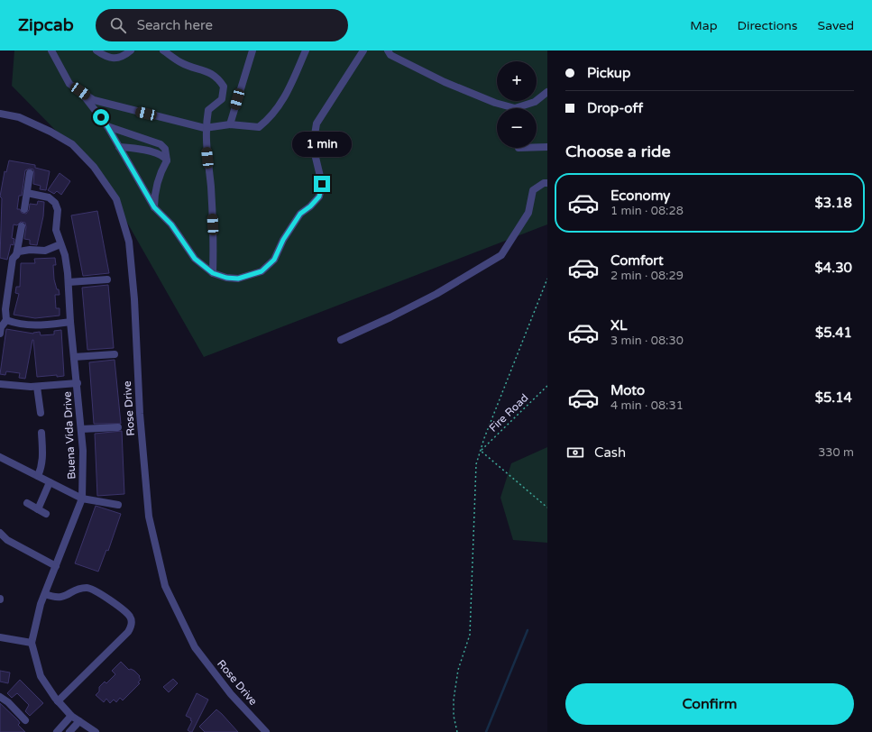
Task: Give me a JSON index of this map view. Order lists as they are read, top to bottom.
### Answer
{
  "streets": {
    "street": ["Rose Drive", "Buena Vida Drive"],
    "path": ["Fire Road"]
  },
  "page": {
    "header": "Zipcab",
    "search": "Search here",
    "nav": ["Map", "Directions", "Saved"],
    "banner": ["Pickup", "Drop-off"],
    "map_buttons": ["+", "−"],
    "heading": "Choose a ride",
    "bubble": "1 min",
    "list": [
      {
        "name": "Economy",
        "note": "1 min · 08:28",
        "value": "$3.18"
      },
      {
        "name": "Comfort",
        "note": "2 min · 08:29",
        "value": "$4.30"
      },
      {
        "name": "XL",
        "note": "3 min · 08:30",
        "value": "$5.41"
      },
      {
        "name": "Moto",
        "note": "4 min · 08:31",
        "value": "$5.14"
      }
    ],
    "pay": ["Cash", "330 m"],
    "buttons": "Confirm"
  }
}
